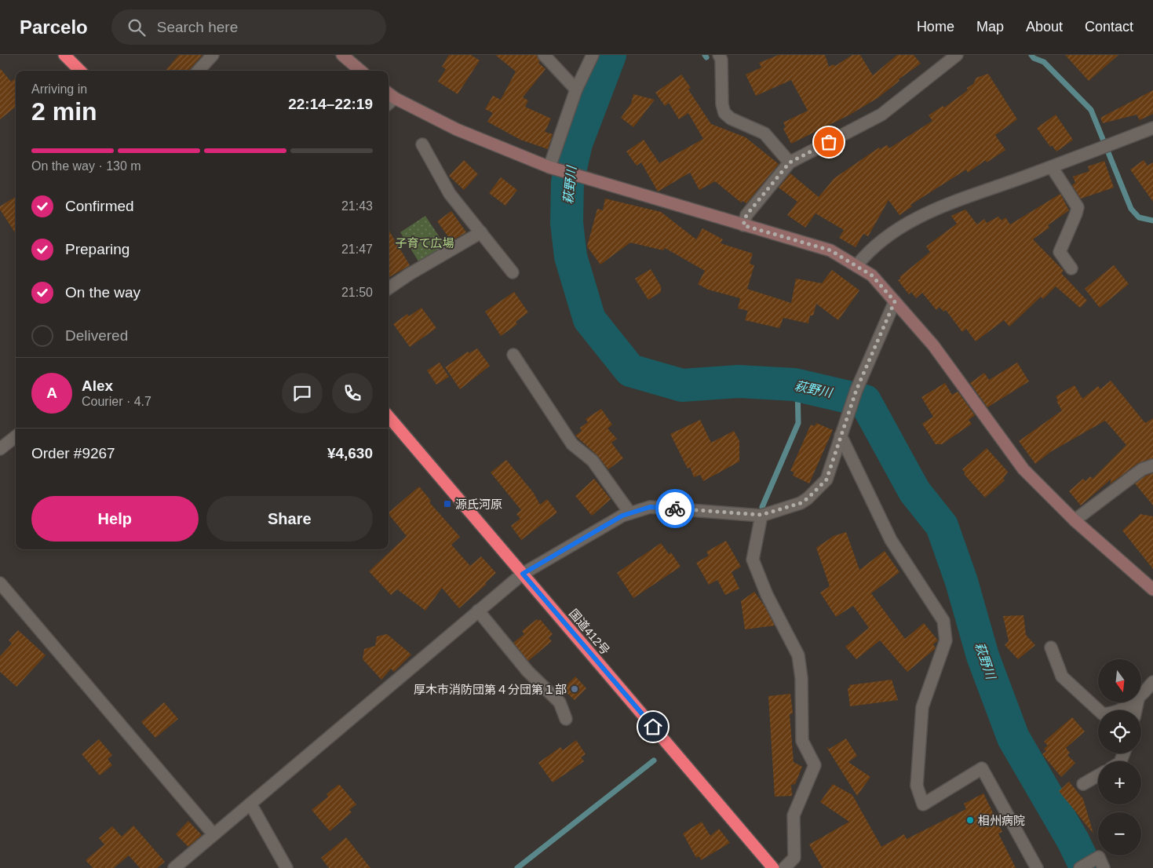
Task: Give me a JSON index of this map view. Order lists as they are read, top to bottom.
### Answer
{
  "streets": {
    "highway": ["国道412号"]
  },
  "water": ["萩野川"],
  "parks": ["子育て広場"],
  "places": {
    "transit": ["源氏河原"],
    "other": ["厚木市消防団第４分団第１部", "相州病院"]
  },
  "north": "bottom",
  "page": {
    "header": "Parcelo",
    "search": "Search here",
    "nav": [
      "Home",
      "Map",
      "About",
      "Contact"
    ],
    "heading": ["2 min", "Arriving in", "22:14–22:19"],
    "panel": [
      "Alex",
      "Courier · 4.7",
      "Order #9267",
      "¥4,630"
    ],
    "bar": "On the way · 130 m",
    "list": [
      ["Confirmed", "21:43"],
      ["Preparing", "21:47"],
      ["On the way", "21:50"],
      "Delivered"
    ],
    "round": "A",
    "buttons": ["Help", "Share"],
    "map_buttons": ["+", "−"]
  }
}
